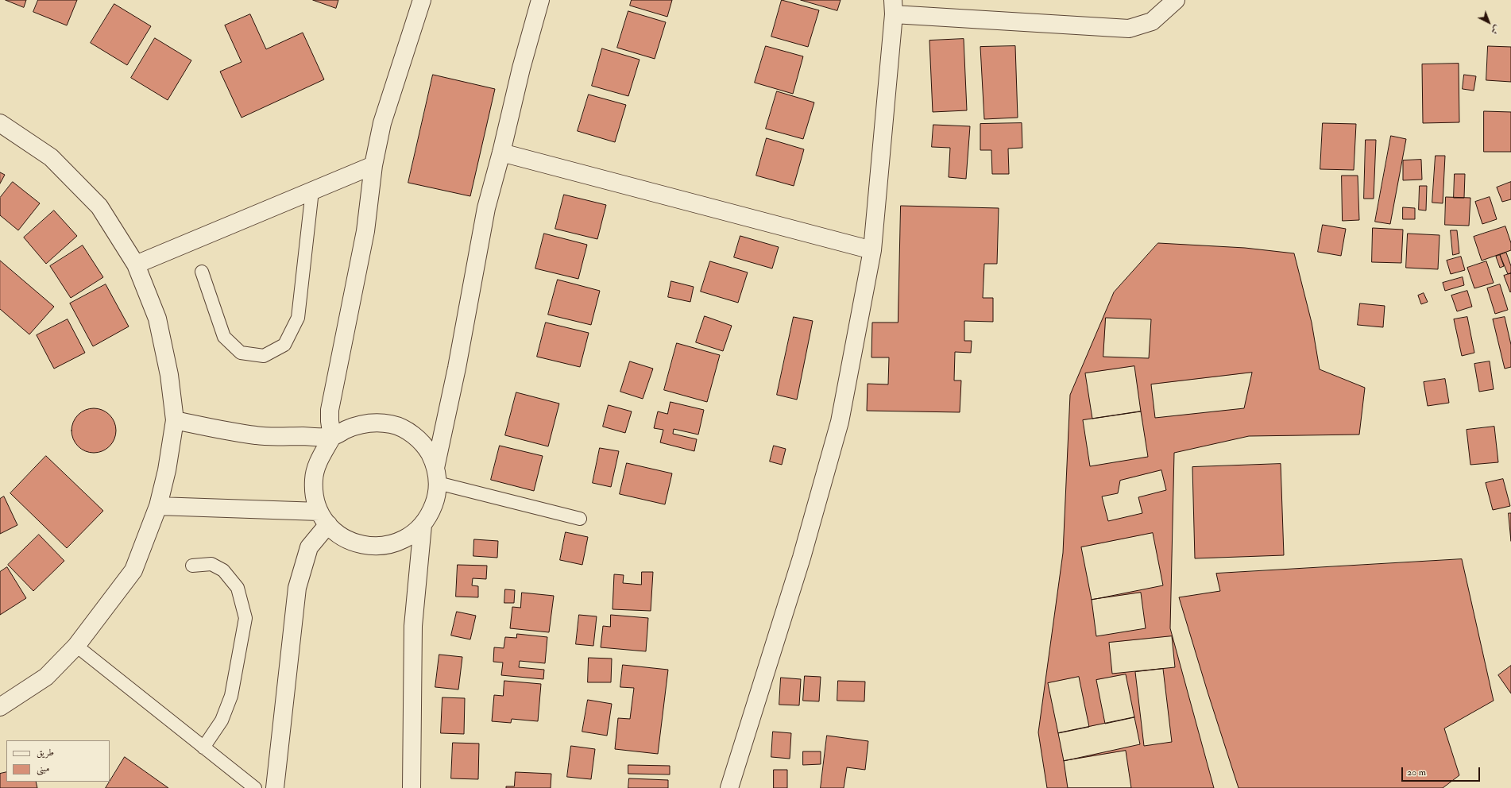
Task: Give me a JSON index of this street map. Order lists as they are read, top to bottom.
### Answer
{
  "legend": ["طريق", "مبنى"],
  "scale_bar": "20 m",
  "north": "bottom right"
}
